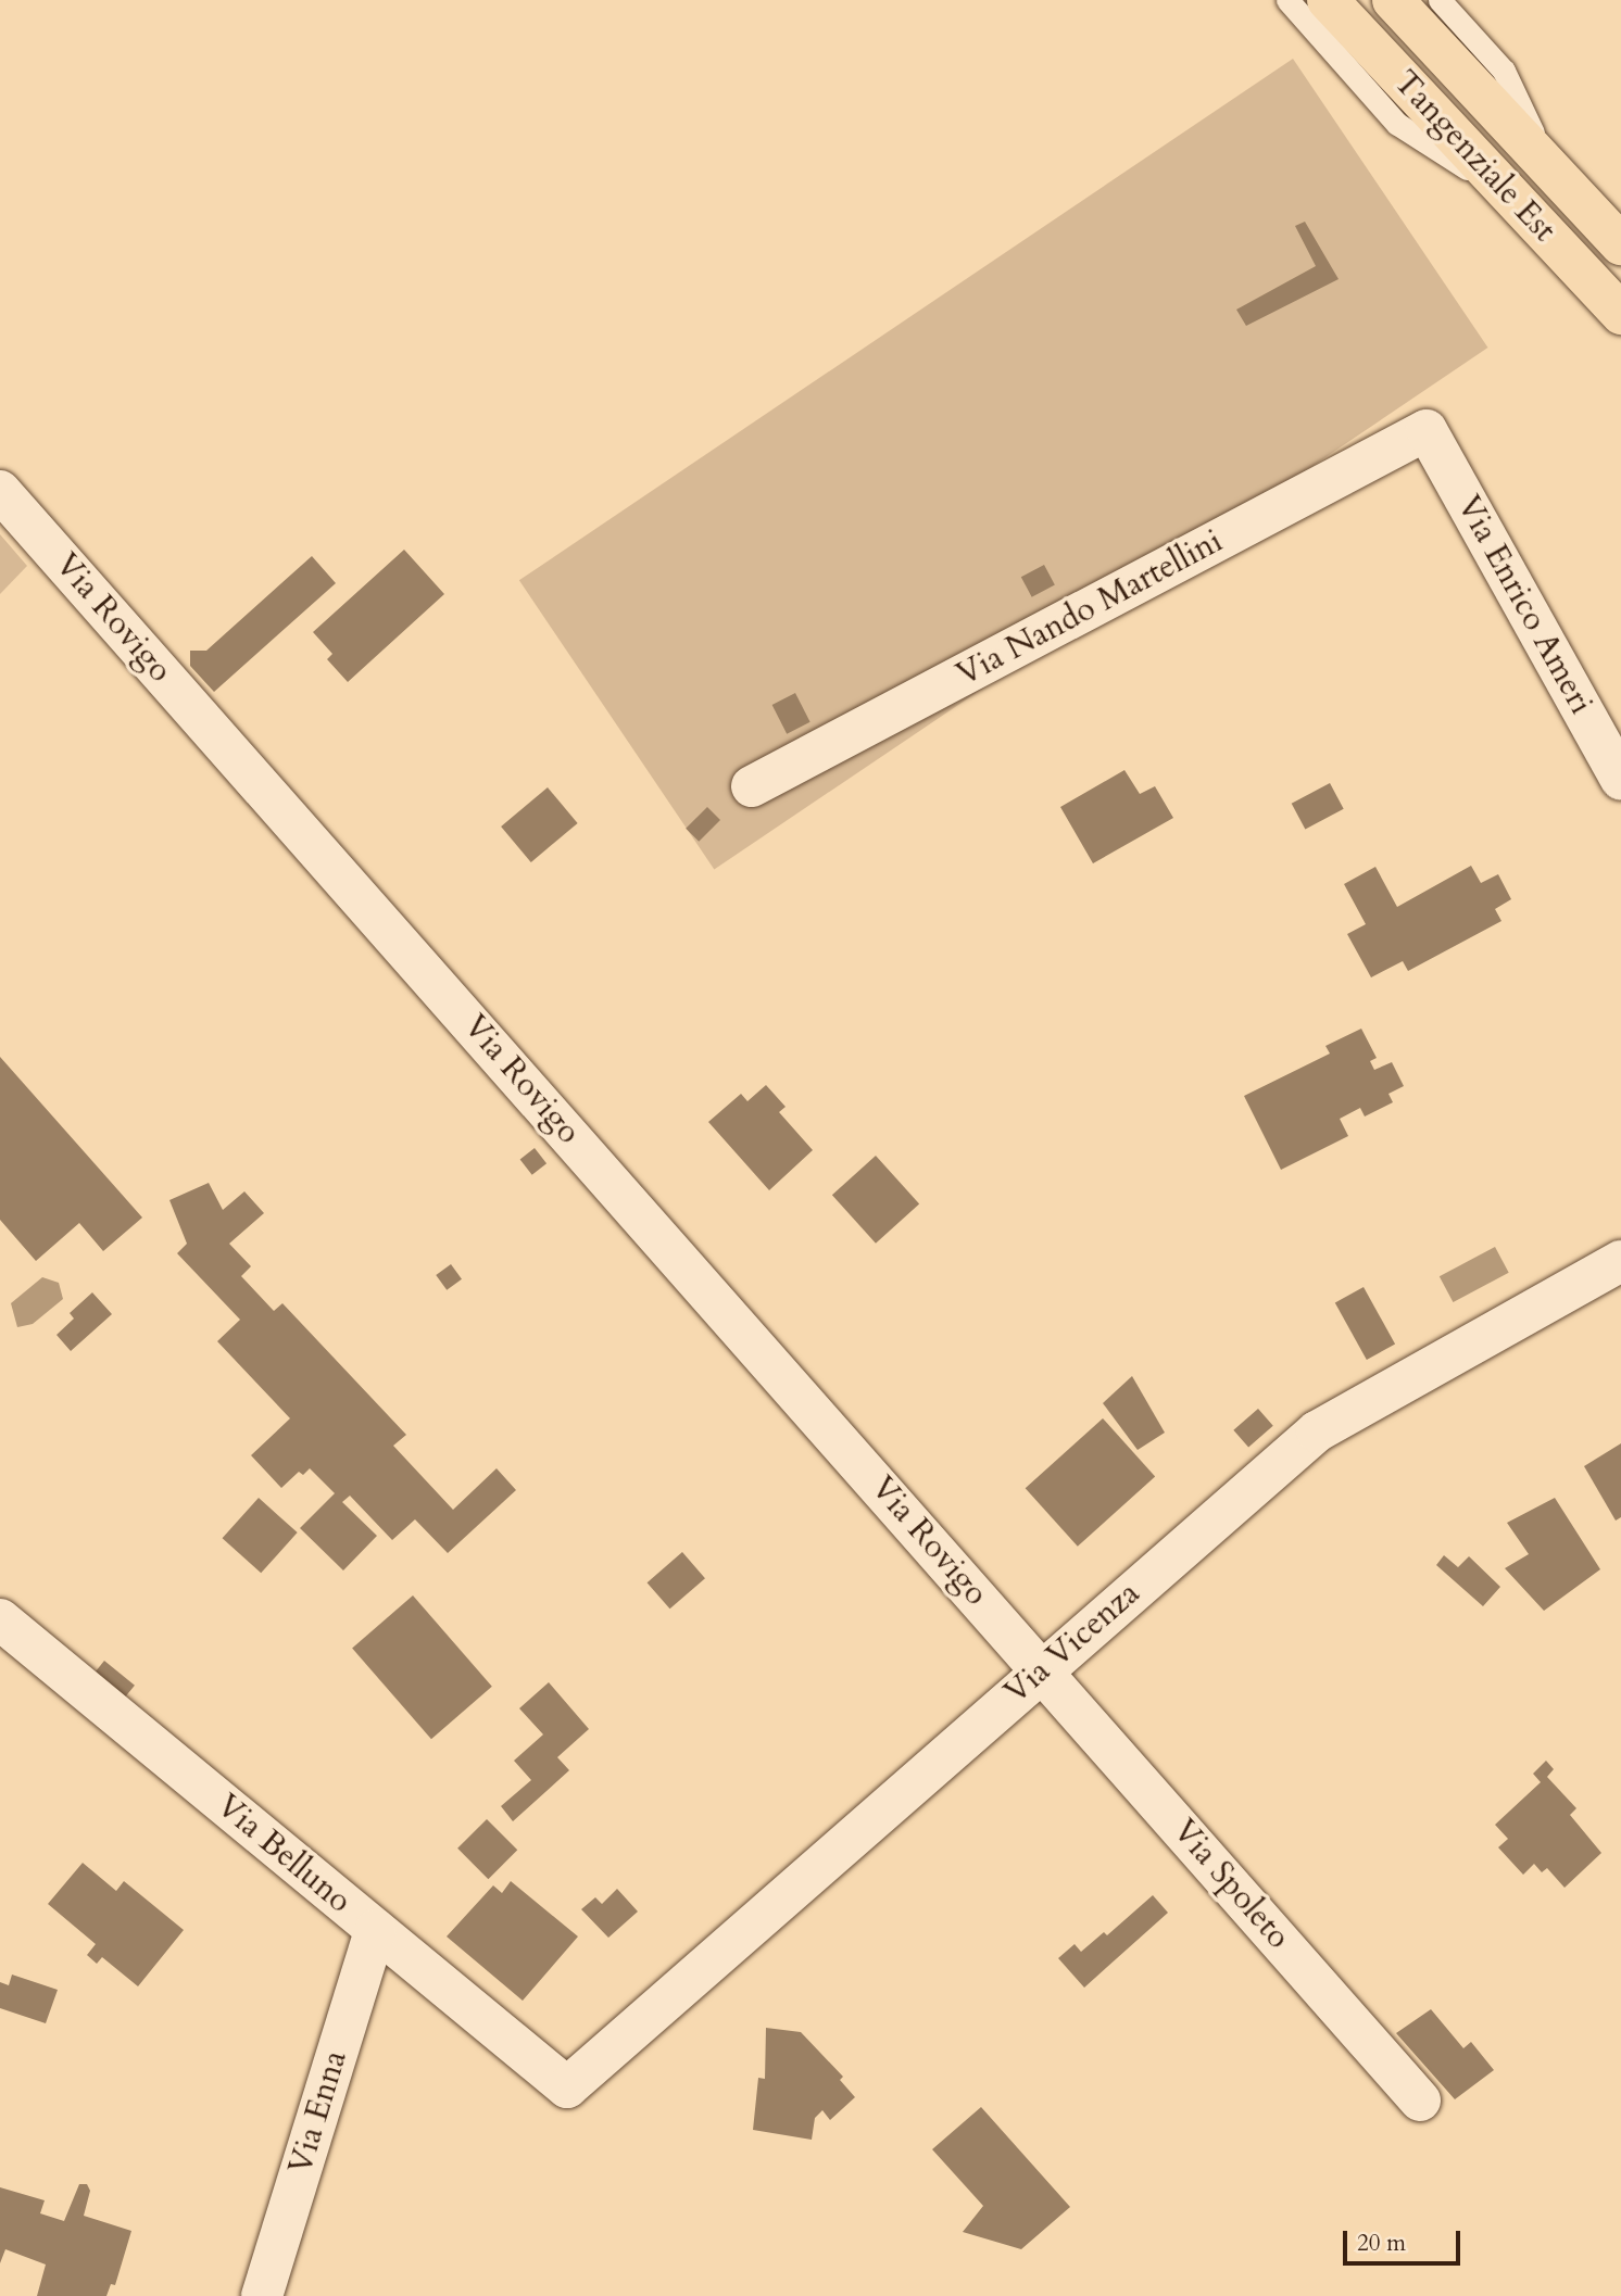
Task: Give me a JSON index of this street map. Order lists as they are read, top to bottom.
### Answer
{
  "streets": {
    "highway": ["Tangenziale Est"],
    "street": [
      "Via Enrico Ameri",
      "Via Nando Martellini",
      "Via Rovigo",
      "Via Vicenza",
      "Via Belluno",
      "Via Spoleto",
      "Via Enna"
    ]
  },
  "crossings": [
    ["Via Enrico Ameri", "Via Nando Martellini"],
    ["Via Rovigo", "Via Vicenza"],
    ["Via Rovigo", "Via Spoleto"],
    ["Via Vicenza", "Via Belluno"],
    ["Via Vicenza", "Via Spoleto"],
    ["Via Belluno", "Via Enna"]
  ],
  "scale_bar": "20 m"
}
